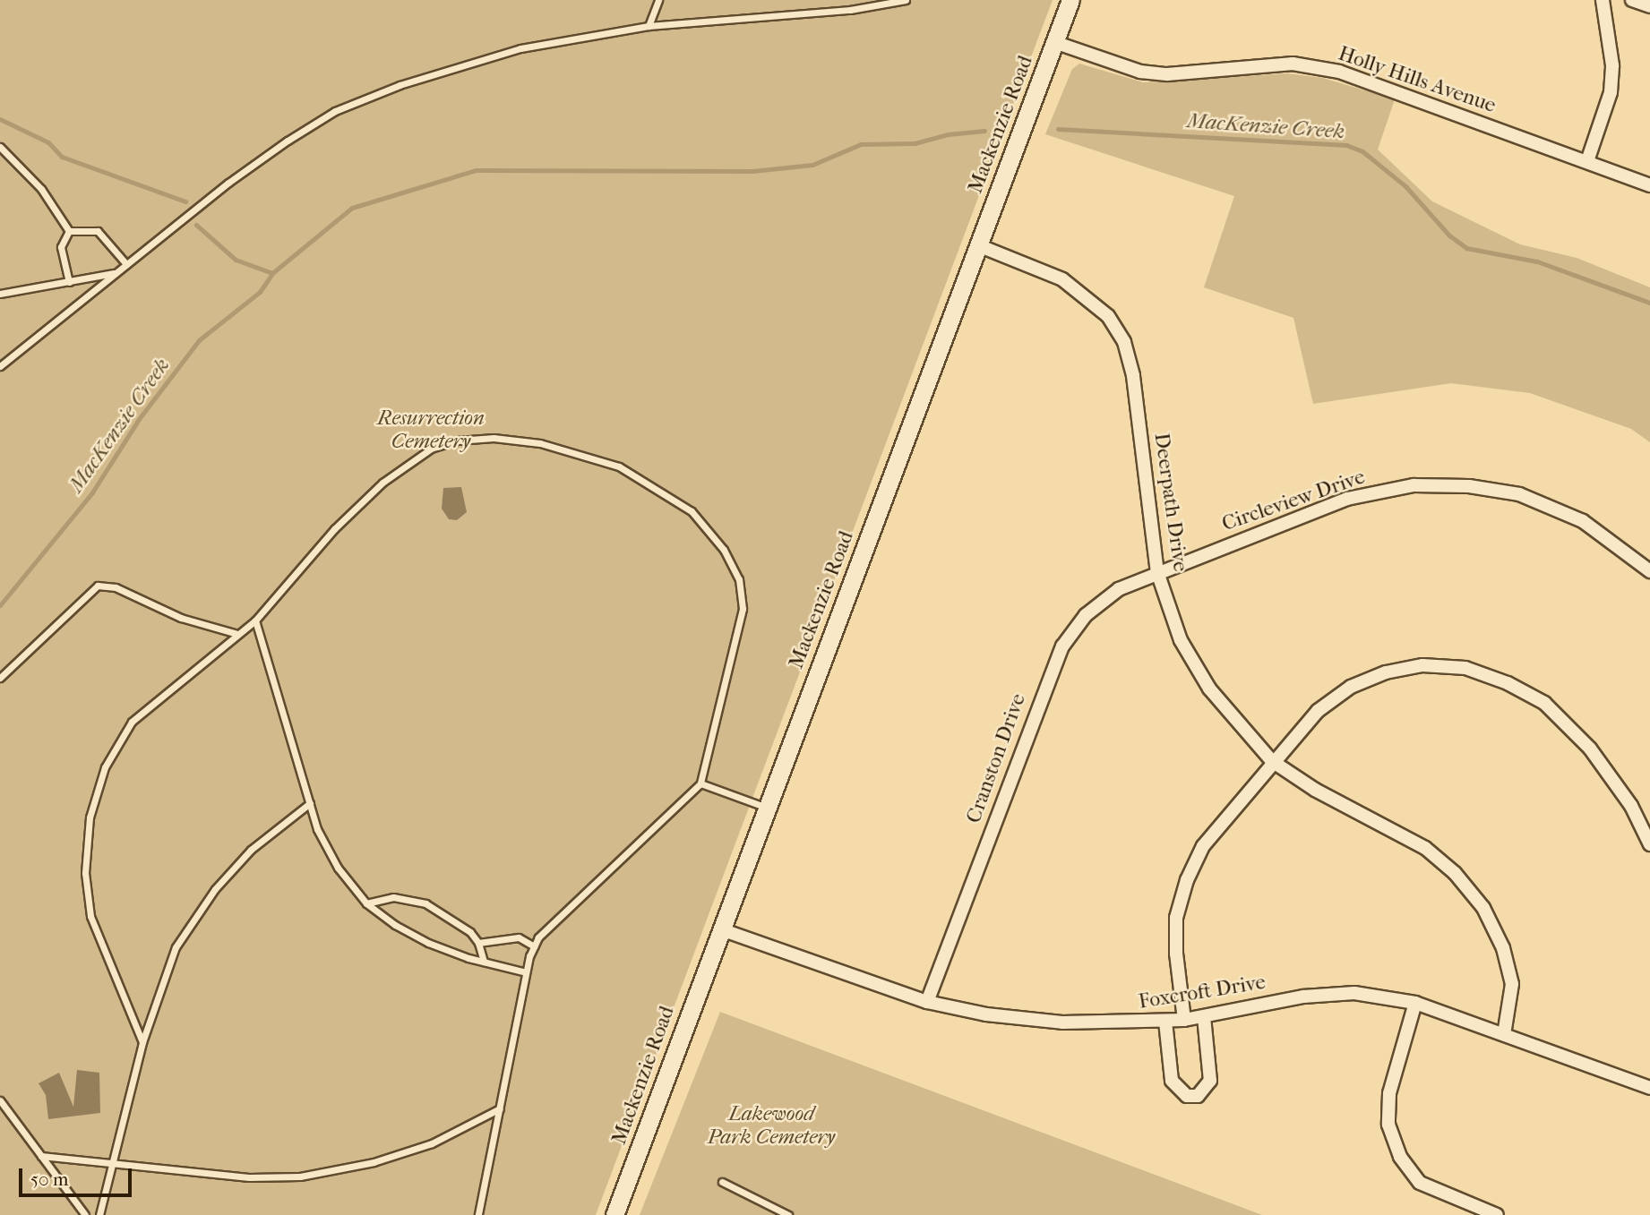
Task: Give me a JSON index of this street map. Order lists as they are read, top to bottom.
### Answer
{
  "streets": {
    "main road": ["Mackenzie Road"],
    "street": [
      "Holly Hills Avenue",
      "Circleview Drive",
      "Deerpath Drive",
      "Cranston Drive",
      "Foxcroft Drive"
    ]
  },
  "crossings": [
    ["Holly Hills Avenue", "Mackenzie Road"],
    ["Mackenzie Road", "Deerpath Drive"],
    ["Mackenzie Road", "Foxcroft Drive"],
    ["Circleview Drive", "Deerpath Drive"],
    ["Circleview Drive", "Cranston Drive"],
    ["Deerpath Drive", "Cranston Drive"],
    ["Deerpath Drive", "Foxcroft Drive"],
    ["Cranston Drive", "Foxcroft Drive"]
  ],
  "water": ["MacKenzie Creek"],
  "parks": ["Resurrection Cemetery", "Lakewood Park Cemetery"],
  "scale_bar": "50 m"
}
